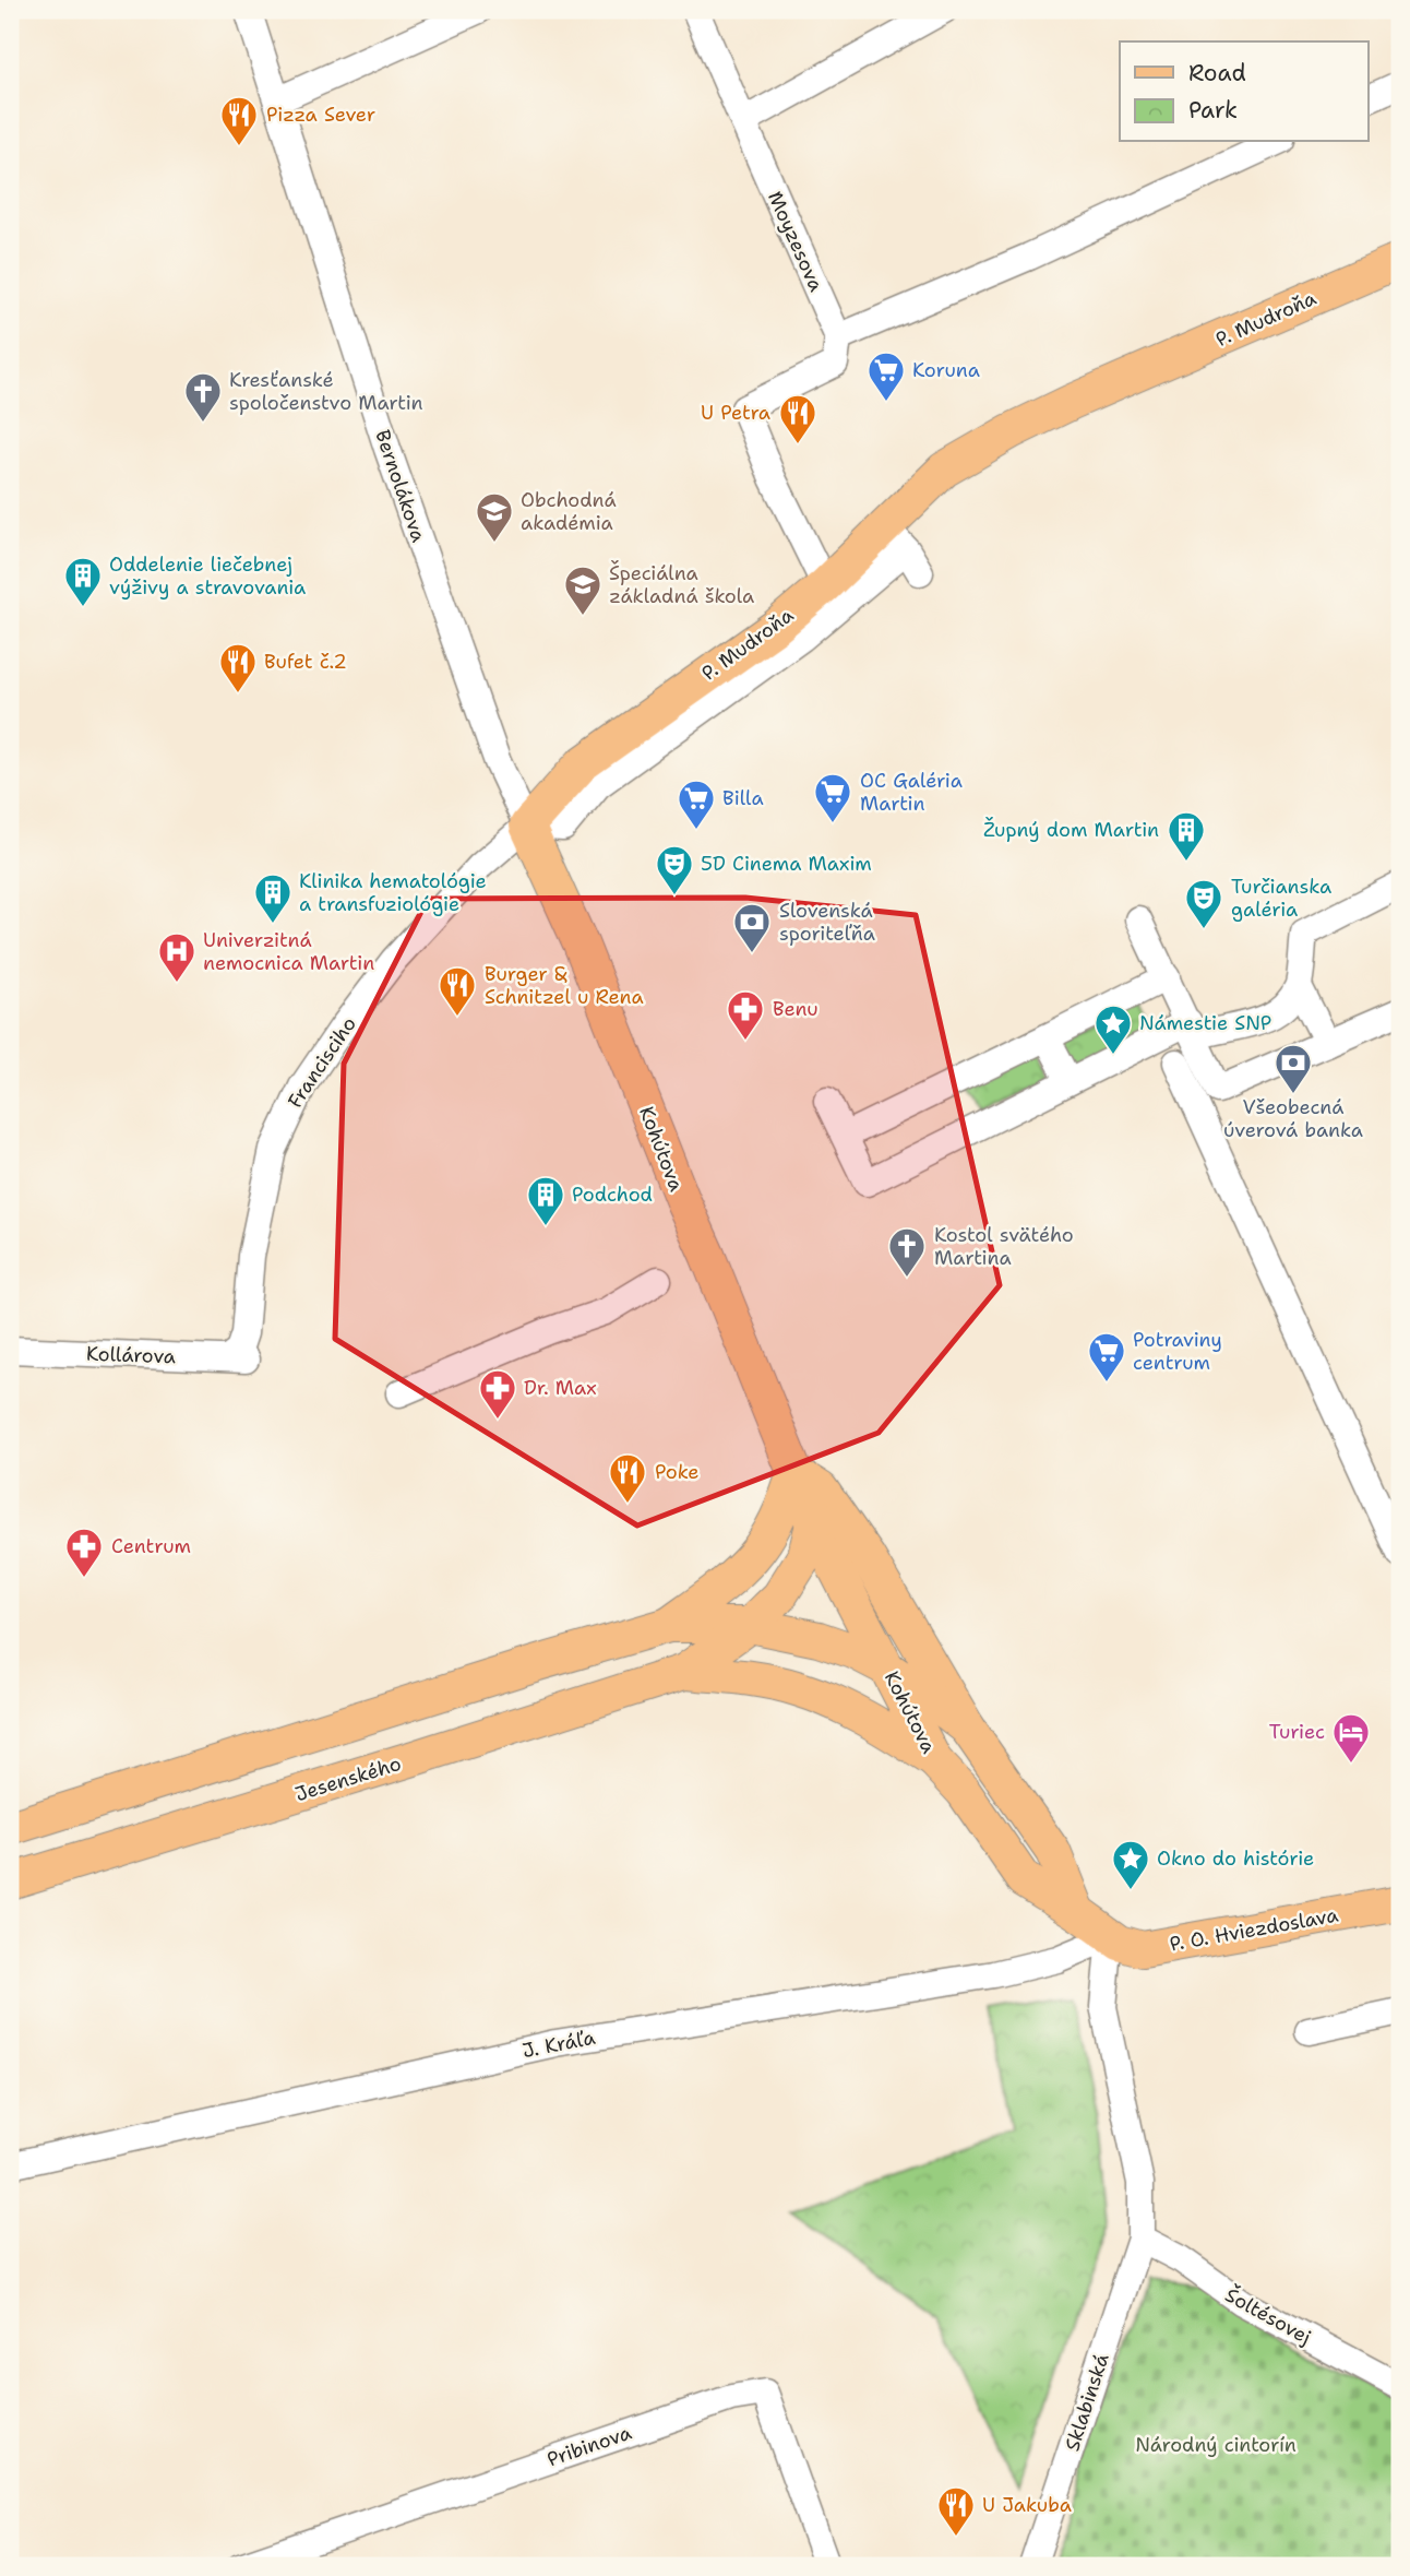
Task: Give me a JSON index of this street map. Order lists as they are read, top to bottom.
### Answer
{
  "streets": {
    "main road": [
      "P. Mudroňa",
      "Kohútova",
      "Jesenského",
      "P. O. Hviezdoslava"
    ],
    "street": [
      "Moyzesova",
      "Bernolákova",
      "Francisciho",
      "Kollárova",
      "J. Kráľa",
      "Šoltésovej",
      "Sklabinská",
      "Pribinova"
    ]
  },
  "crossings": [
    ["P. Mudroňa", "Bernolákova"],
    ["P. Mudroňa", "Francisciho"],
    ["P. Mudroňa", "Kohútova"],
    ["Bernolákova", "Francisciho"],
    ["Bernolákova", "Kohútova"],
    ["Francisciho", "Kohútova"],
    ["Francisciho", "Kollárova"],
    ["Kohútova", "Jesenského"],
    ["Kohútova", "P. O. Hviezdoslava"],
    ["Kohútova", "J. Kráľa"],
    ["Kohútova", "Sklabinská"],
    ["P. O. Hviezdoslava", "J. Kráľa"],
    ["P. O. Hviezdoslava", "Sklabinská"],
    ["J. Kráľa", "Sklabinská"],
    ["Šoltésovej", "Sklabinská"]
  ],
  "parks": ["Národný cintorín"],
  "places": {
    "restaurant": [
      "Pizza Sever",
      "U Petra",
      "Bufet č.2",
      "Burger & Schnitzel u Rena",
      "Poke",
      "U Jakuba"
    ],
    "supermarket": [
      "Koruna",
      "OC Galéria Martin",
      "Billa",
      "Potraviny centrum"
    ],
    "church": ["Kresťanské spoločenstvo Martin", "Kostol svätého Martina"],
    "school or university": ["Obchodná akadémia", "Špeciálna základná škola"],
    "building": [
      "Oddelenie liečebnej výživy a stravovania",
      "Župný dom Martin",
      "Klinika hematológie a transfuziológie",
      "Podchod"
    ],
    "theatre": ["5D Cinema Maxim", "Turčianska galéria"],
    "bank": ["Slovenská sporiteľňa", "Všeobecná úverová banka"],
    "hospital": ["Univerzitná nemocnica Martin"],
    "pharmacy": ["Benu", "Dr. Max", "Centrum"],
    "place": ["Námestie SNP", "Okno do histórie"],
    "hotel": ["Turiec"]
  },
  "legend": ["Road", "Park"]
}
